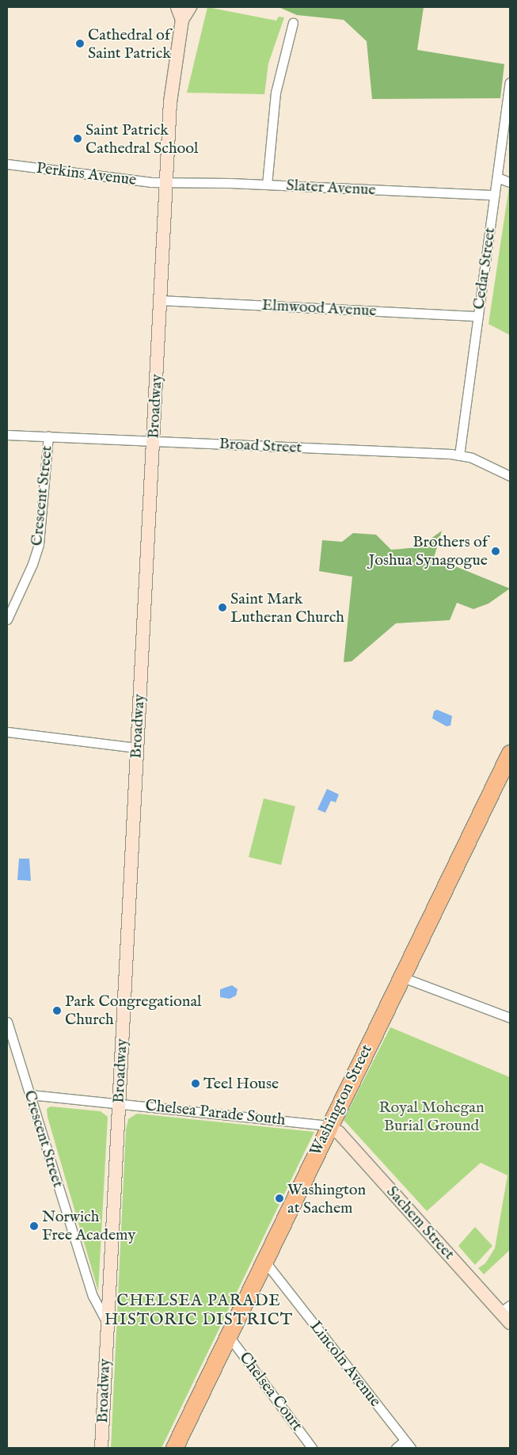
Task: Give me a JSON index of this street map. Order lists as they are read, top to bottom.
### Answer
{
  "streets": {
    "highway": ["Washington Street"],
    "main road": ["Broadway", "Sachem Street"],
    "street": [
      "Perkins Avenue",
      "Slater Avenue",
      "Cedar Street",
      "Elmwood Avenue",
      "Broad Street",
      "Crescent Street",
      "Chelsea Parade South",
      "Lincoln Avenue",
      "Chelsea Court"
    ]
  },
  "crossings": [
    ["Perkins Avenue", "Slater Avenue"],
    ["Perkins Avenue", "Broadway"],
    ["Slater Avenue", "Cedar Street"],
    ["Slater Avenue", "Broadway"],
    ["Cedar Street", "Elmwood Avenue"],
    ["Cedar Street", "Broad Street"],
    ["Elmwood Avenue", "Broadway"],
    ["Broadway", "Broad Street"],
    ["Broadway", "Crescent Street"],
    ["Broadway", "Chelsea Parade South"],
    ["Broad Street", "Crescent Street"],
    ["Crescent Street", "Chelsea Parade South"],
    ["Washington Street", "Chelsea Parade South"],
    ["Washington Street", "Sachem Street"],
    ["Washington Street", "Lincoln Avenue"],
    ["Washington Street", "Chelsea Court"],
    ["Chelsea Parade South", "Sachem Street"]
  ],
  "districts": ["CHELSEA PARADE HISTORIC DISTRICT"],
  "parks": ["Royal Mohegan Burial Ground"],
  "places": [
    "Cathedral of Saint Patrick",
    "Saint Patrick Cathedral School",
    "Brothers of Joshua Synagogue",
    "Saint Mark Lutheran Church",
    "Park Congregational Church",
    "Teel House",
    "Washington at Sachem",
    "Norwich Free Academy"
  ]
}
